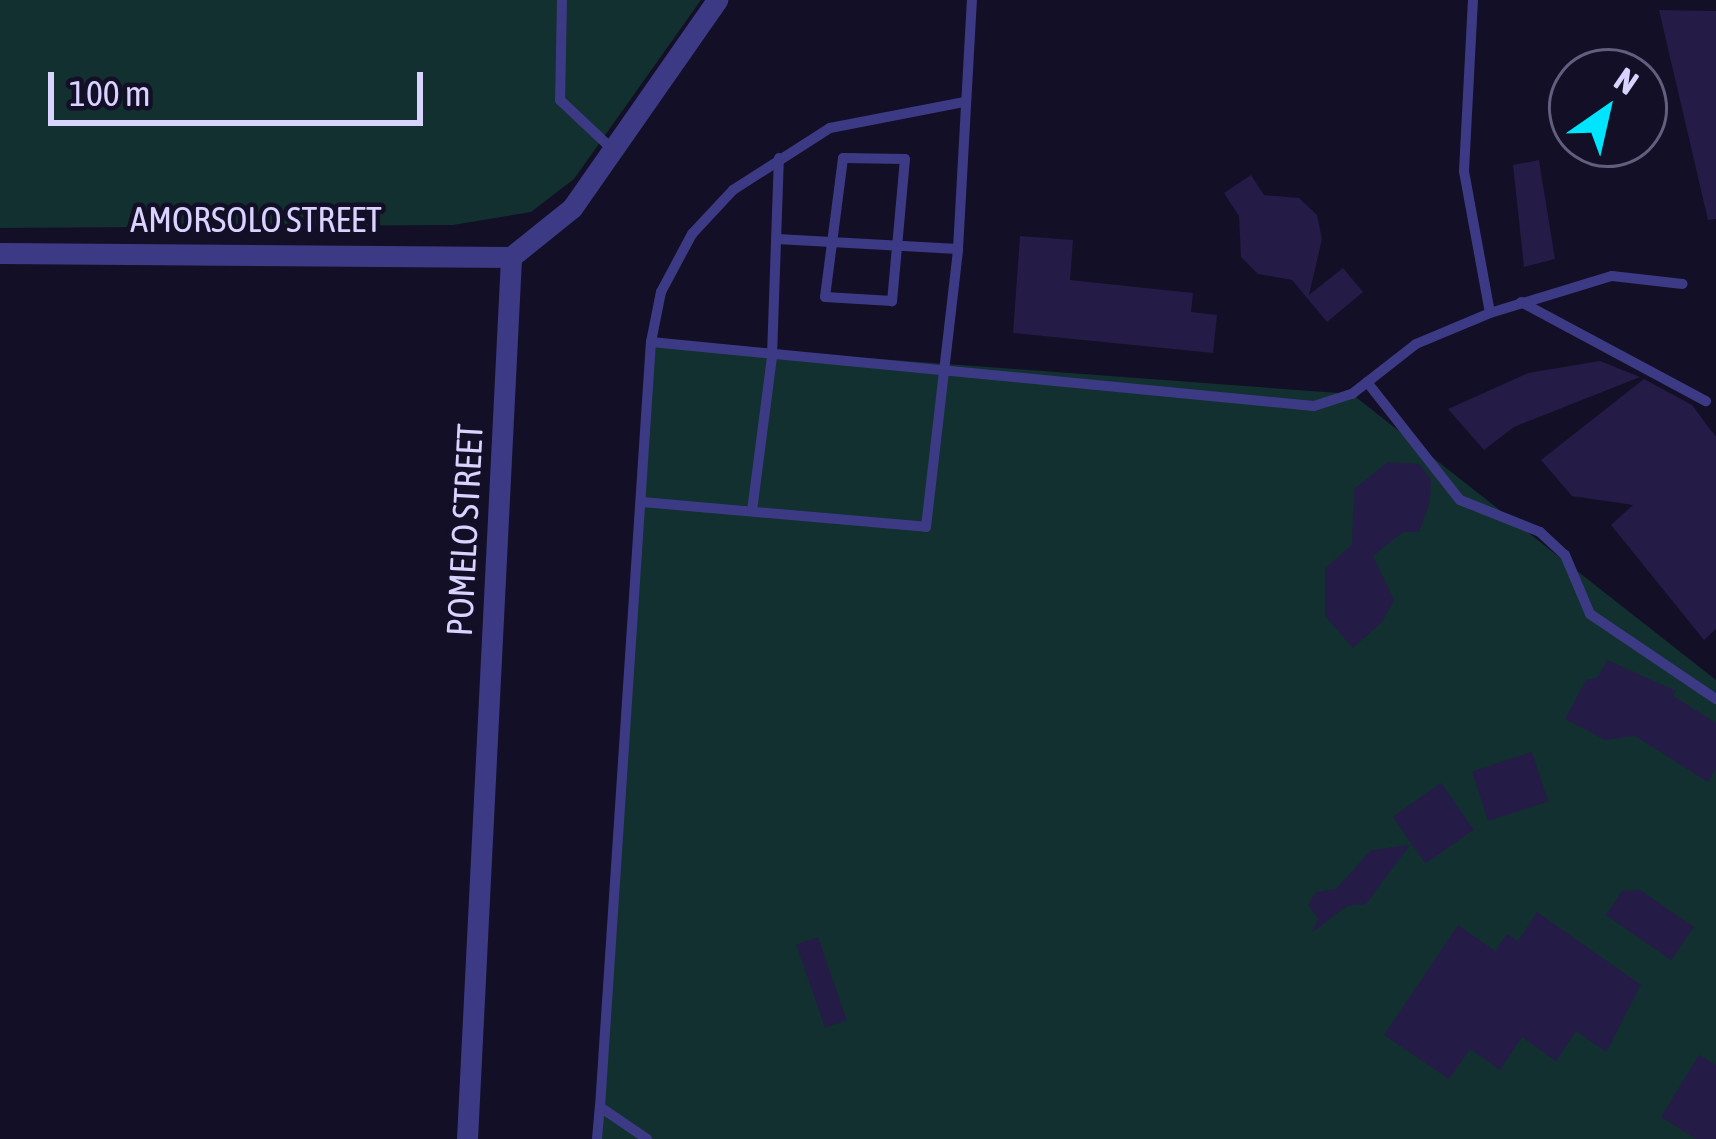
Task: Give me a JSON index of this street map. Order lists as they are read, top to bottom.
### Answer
{
  "streets": {
    "street": ["AMORSOLO STREET", "POMELO STREET"]
  },
  "crossings": [
    ["AMORSOLO STREET", "POMELO STREET"]
  ],
  "scale_bar": "100 m",
  "north": "top right"
}
